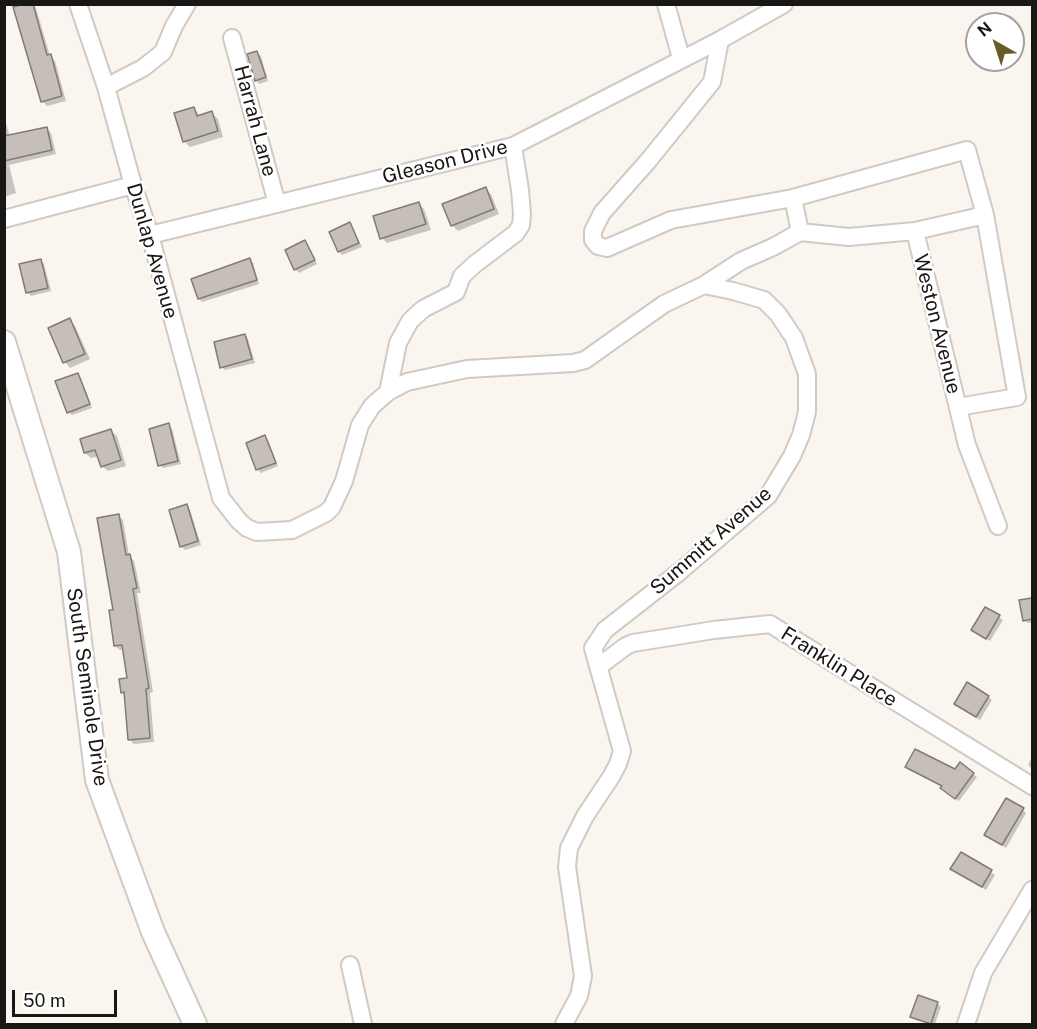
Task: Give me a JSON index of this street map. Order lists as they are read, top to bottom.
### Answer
{
  "streets": {
    "street": [
      "Harrah Lane",
      "Gleason Drive",
      "Dunlap Avenue",
      "Weston Avenue",
      "Summitt Avenue",
      "Franklin Place",
      "South Seminole Drive"
    ]
  },
  "crossings": [
    ["Harrah Lane", "Gleason Drive"],
    ["Gleason Drive", "Dunlap Avenue"],
    ["Summitt Avenue", "Franklin Place"]
  ],
  "scale_bar": "50 m",
  "north": "top left"
}
